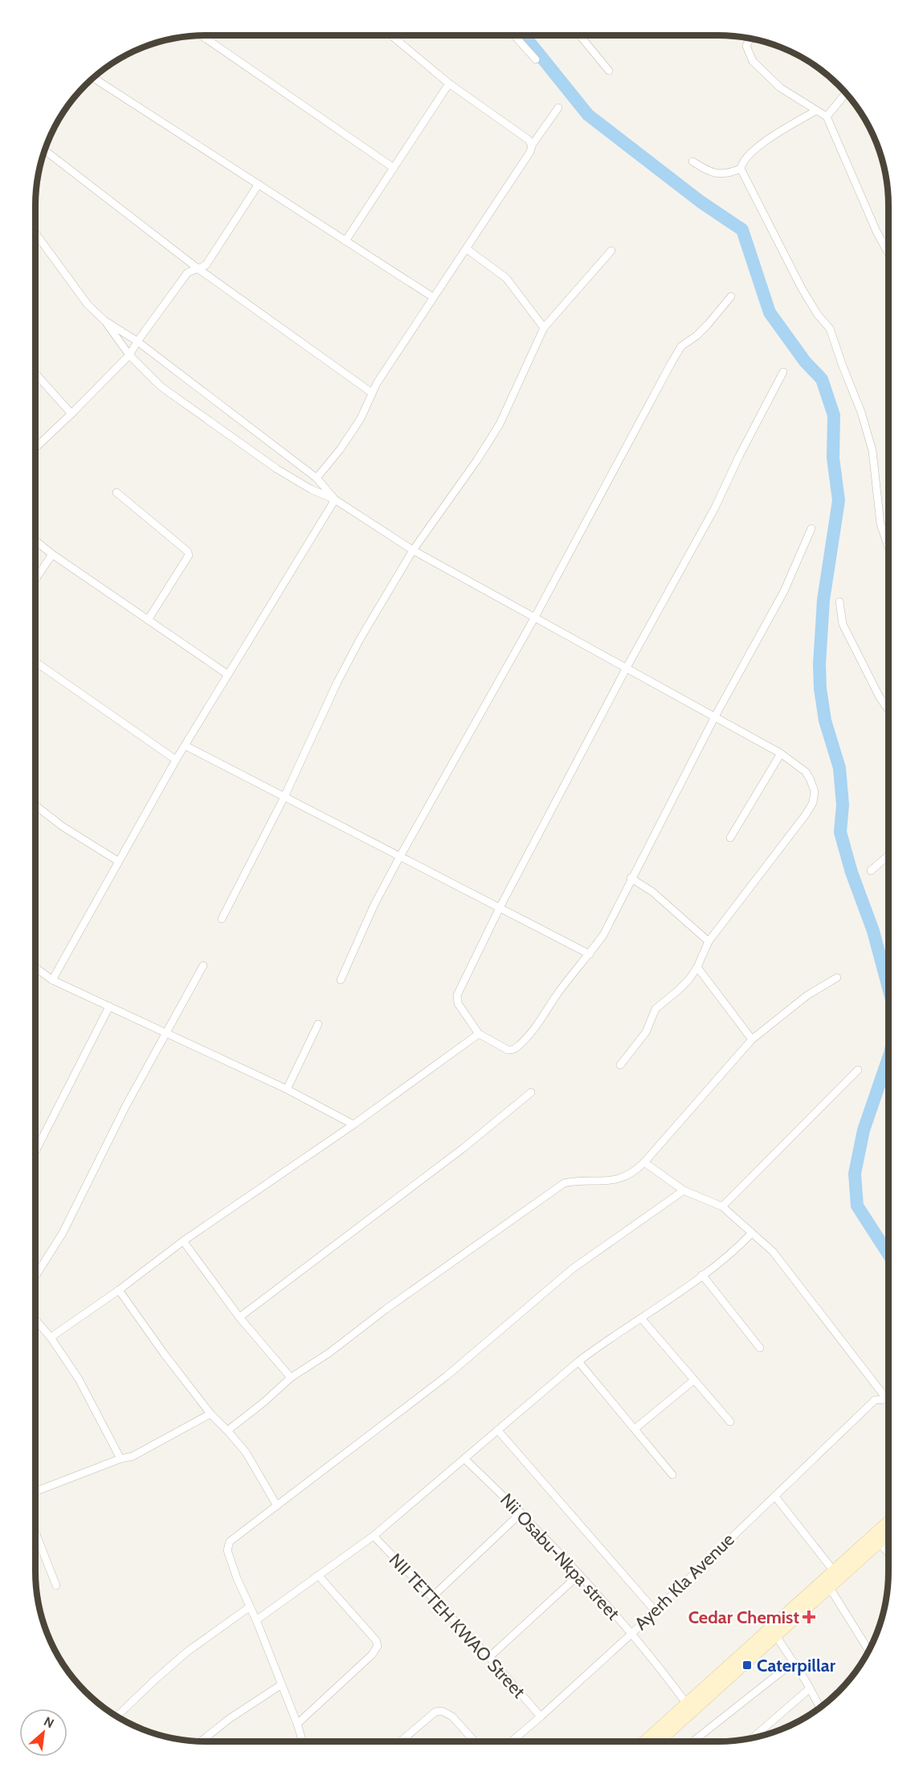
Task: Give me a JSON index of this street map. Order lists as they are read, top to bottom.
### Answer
{
  "streets": {
    "street": ["Nii Osabu-Nkpa street", "Ayerh Kla Avenue", "NII TETTEH KWAO Street"]
  },
  "crossings": [
    ["Nii Osabu-Nkpa street", "Ayerh Kla Avenue"],
    ["Ayerh Kla Avenue", "NII TETTEH KWAO Street"]
  ],
  "places": {
    "health": ["Cedar Chemist"],
    "transit": ["Caterpillar"]
  },
  "north": "top right"
}
